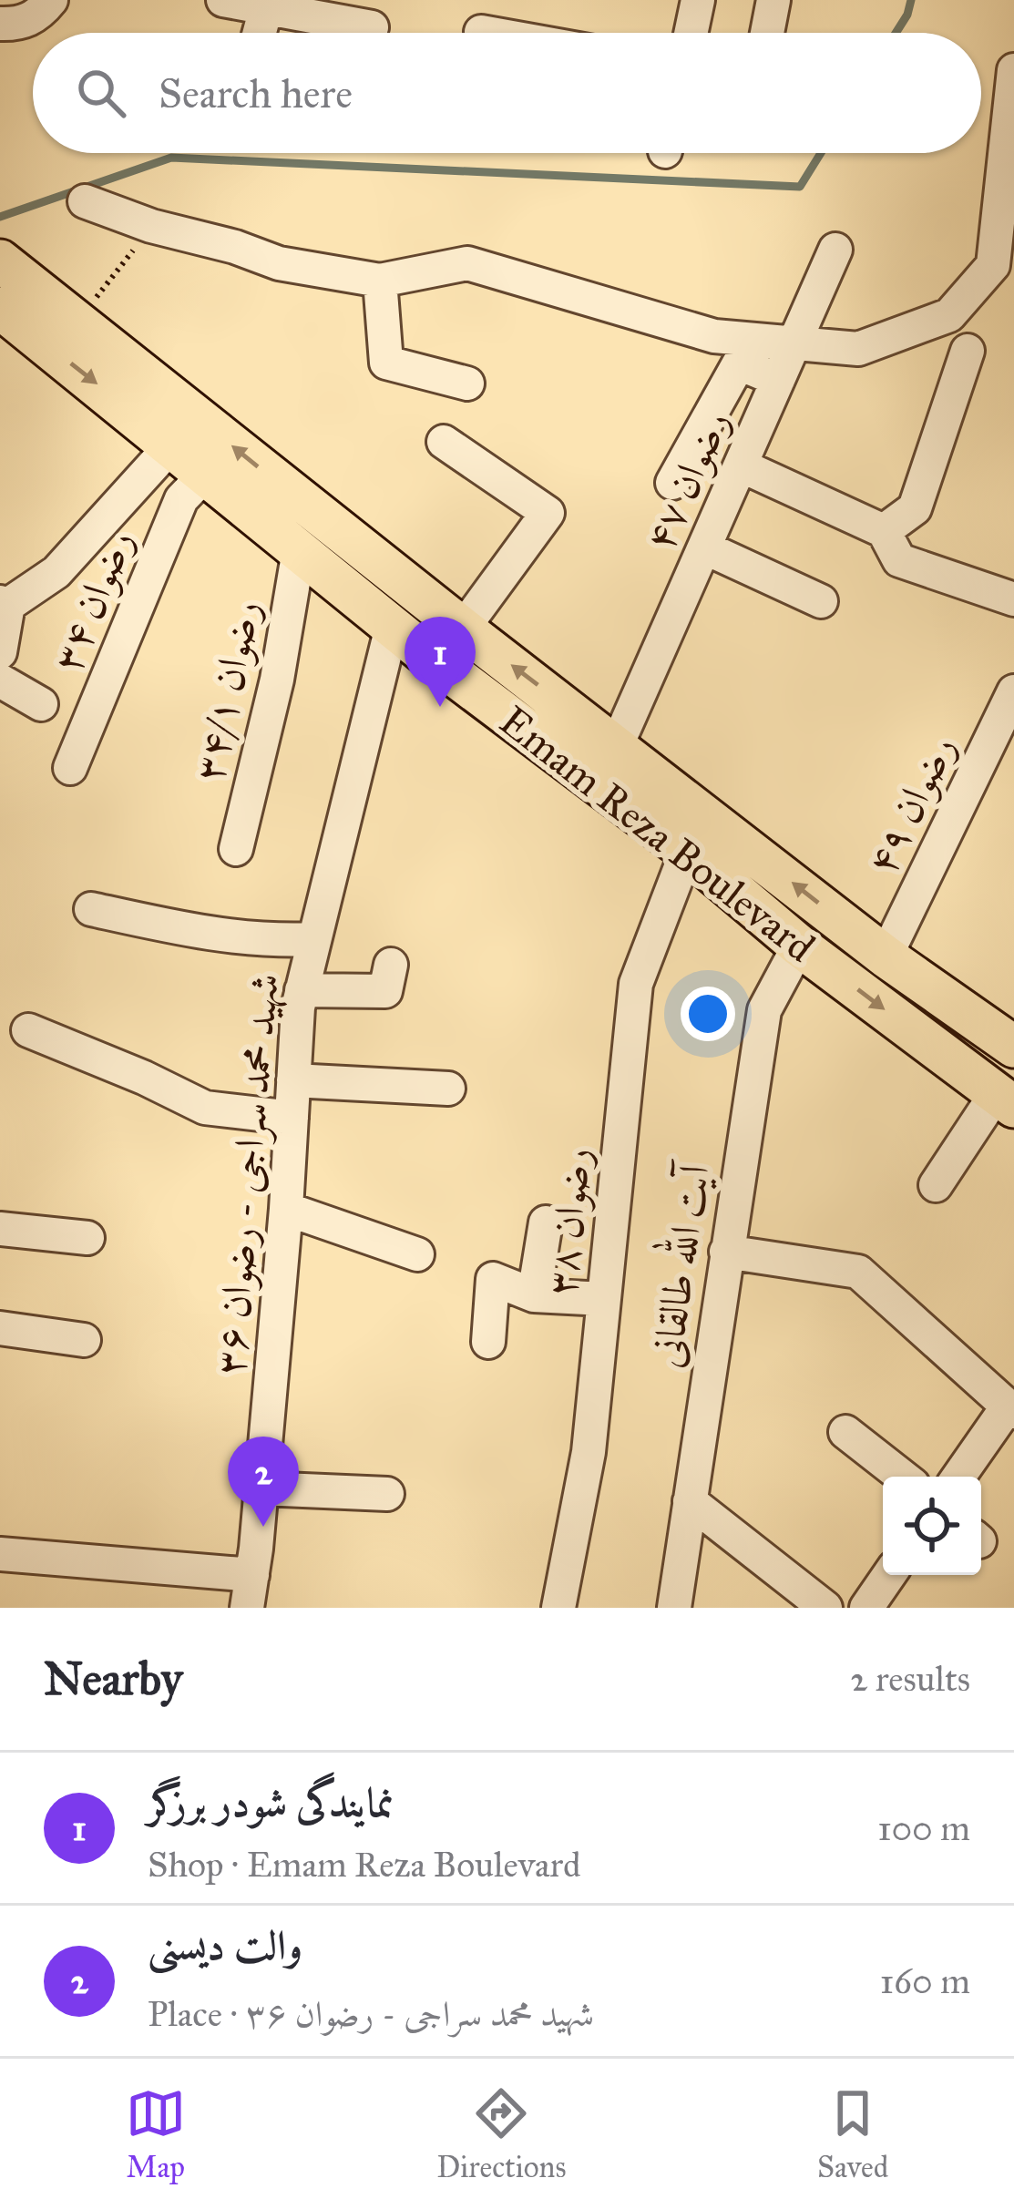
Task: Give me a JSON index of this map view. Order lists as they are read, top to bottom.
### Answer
{
  "streets": {
    "main road": ["Emam Reza Boulevard"],
    "street": [
      "رضوان ۴۷",
      "رضوان ۳۴",
      "رضوان ۳۴/۱",
      "رضوان ۴۹",
      "شهید محمد سراجی - رضوان ۳۶",
      "رضوان ۳۸",
      "آیت الله طالقانی"
    ]
  },
  "crossings": [
    ["رضوان ۴۷", "Emam Reza Boulevard"],
    ["رضوان ۳۴", "Emam Reza Boulevard"],
    ["رضوان ۳۴/۱", "Emam Reza Boulevard"],
    ["رضوان ۴۹", "Emam Reza Boulevard"],
    ["Emam Reza Boulevard", "شهید محمد سراجی - رضوان ۳۶"],
    ["Emam Reza Boulevard", "رضوان ۳۸"],
    ["Emam Reza Boulevard", "آیت الله طالقانی"]
  ],
  "page": {
    "search": "Search here",
    "pins": ["1", "2"],
    "heading": ["Nearby", "2 results"],
    "list": [
      {
        "mark": "1",
        "name": "نمایندگی شودر برزگر",
        "note": "Shop · Emam Reza Boulevard",
        "value": "100 m"
      },
      {
        "mark": "2",
        "name": "والت دیسنی",
        "note": "Place · شهید محمد سراجی - رضوان ۳۶",
        "value": "160 m"
      }
    ],
    "nav": ["Map", "Directions", "Saved"]
  }
}
